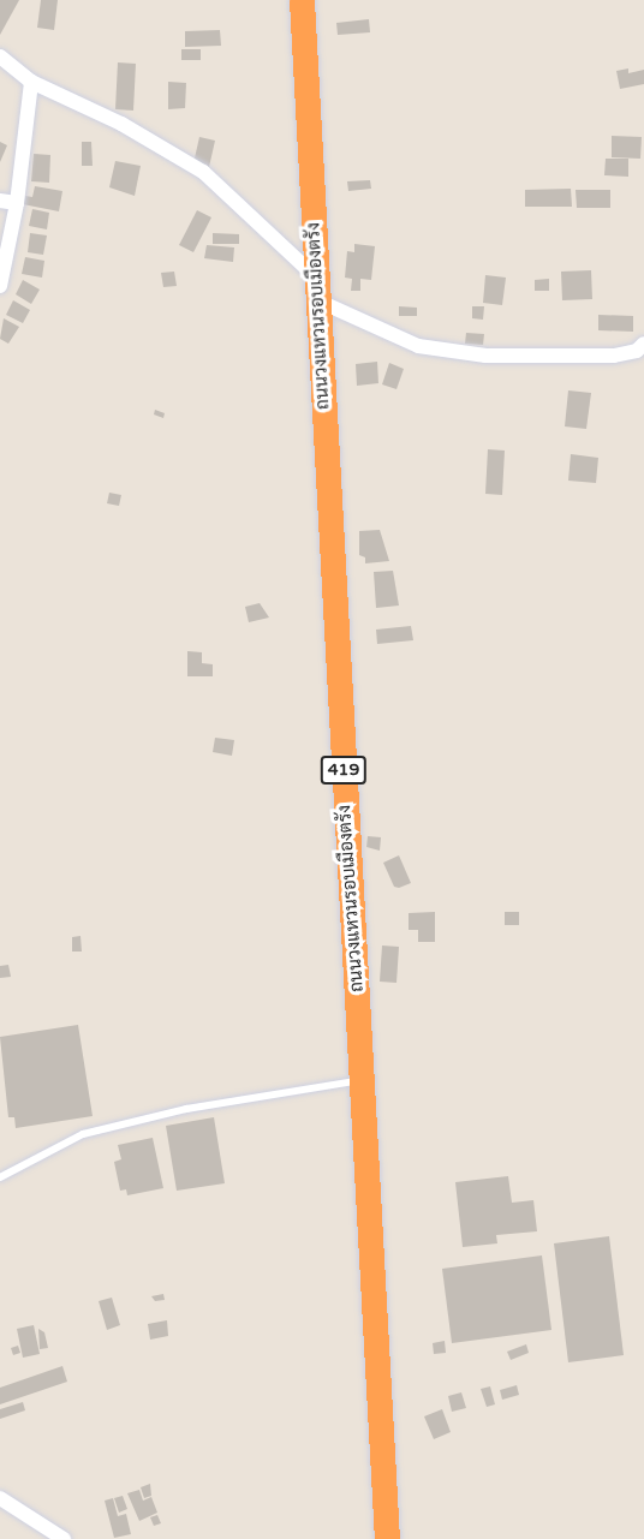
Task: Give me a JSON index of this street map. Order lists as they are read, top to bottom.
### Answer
{
  "streets": {
    "highway": ["ถนนวงแหวนรอบเมืองตรัง", "419"]
  }
}
